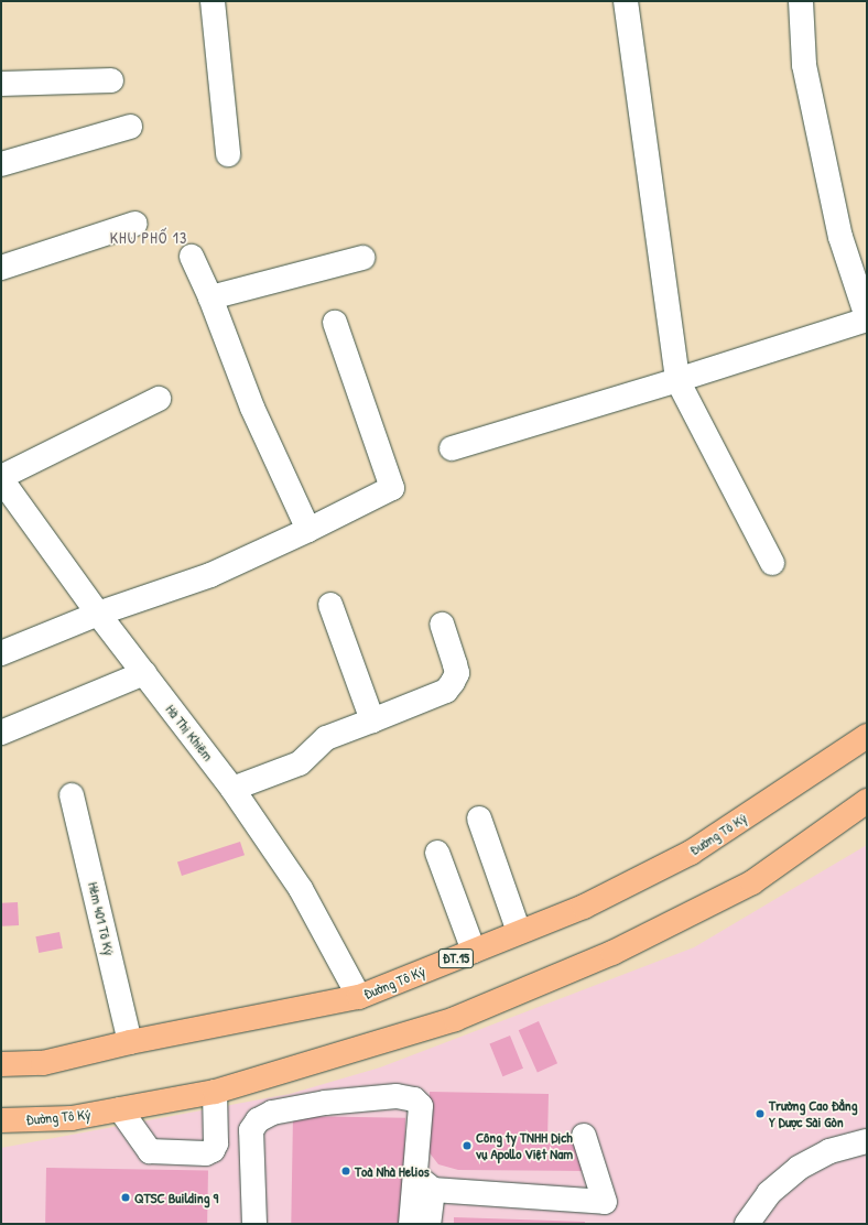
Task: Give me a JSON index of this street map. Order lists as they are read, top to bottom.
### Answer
{
  "streets": {
    "main road": ["Đường Tô Ký", "ĐT.15"],
    "street": ["Hà Thị Khiêm", "Hẻm 401 Tô Ký"]
  },
  "crossings": [
    ["Hà Thị Khiêm", "Đường Tô Ký"],
    ["Đường Tô Ký", "Hẻm 401 Tô Ký"]
  ],
  "districts": ["KHU PHỐ 13"],
  "places": [
    "Trường Cao Đẳng Y Dược Sài Gòn",
    "Công ty TNHH Dịch vụ Apollo Việt Nam",
    "Toà Nhà Helios",
    "QTSC Building 9"
  ]
}
